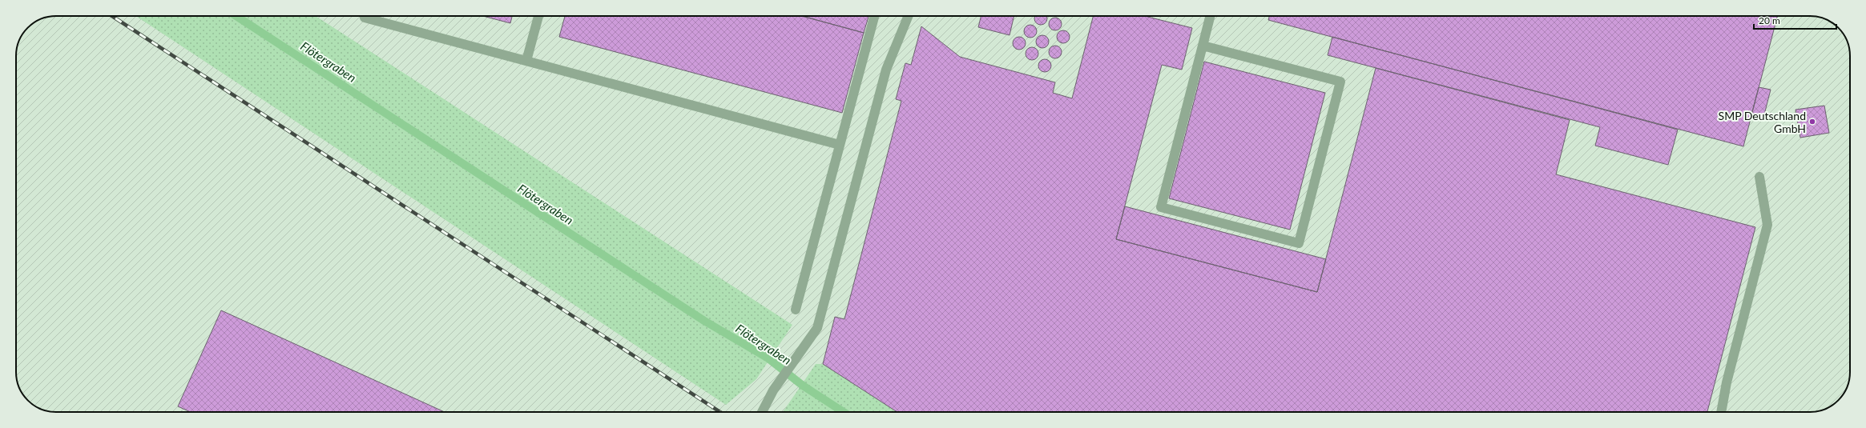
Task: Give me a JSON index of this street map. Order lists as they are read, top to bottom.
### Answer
{
  "water": ["Flötergraben"],
  "places": ["SMP Deutschland GmbH"],
  "scale_bar": "20 m"
}
